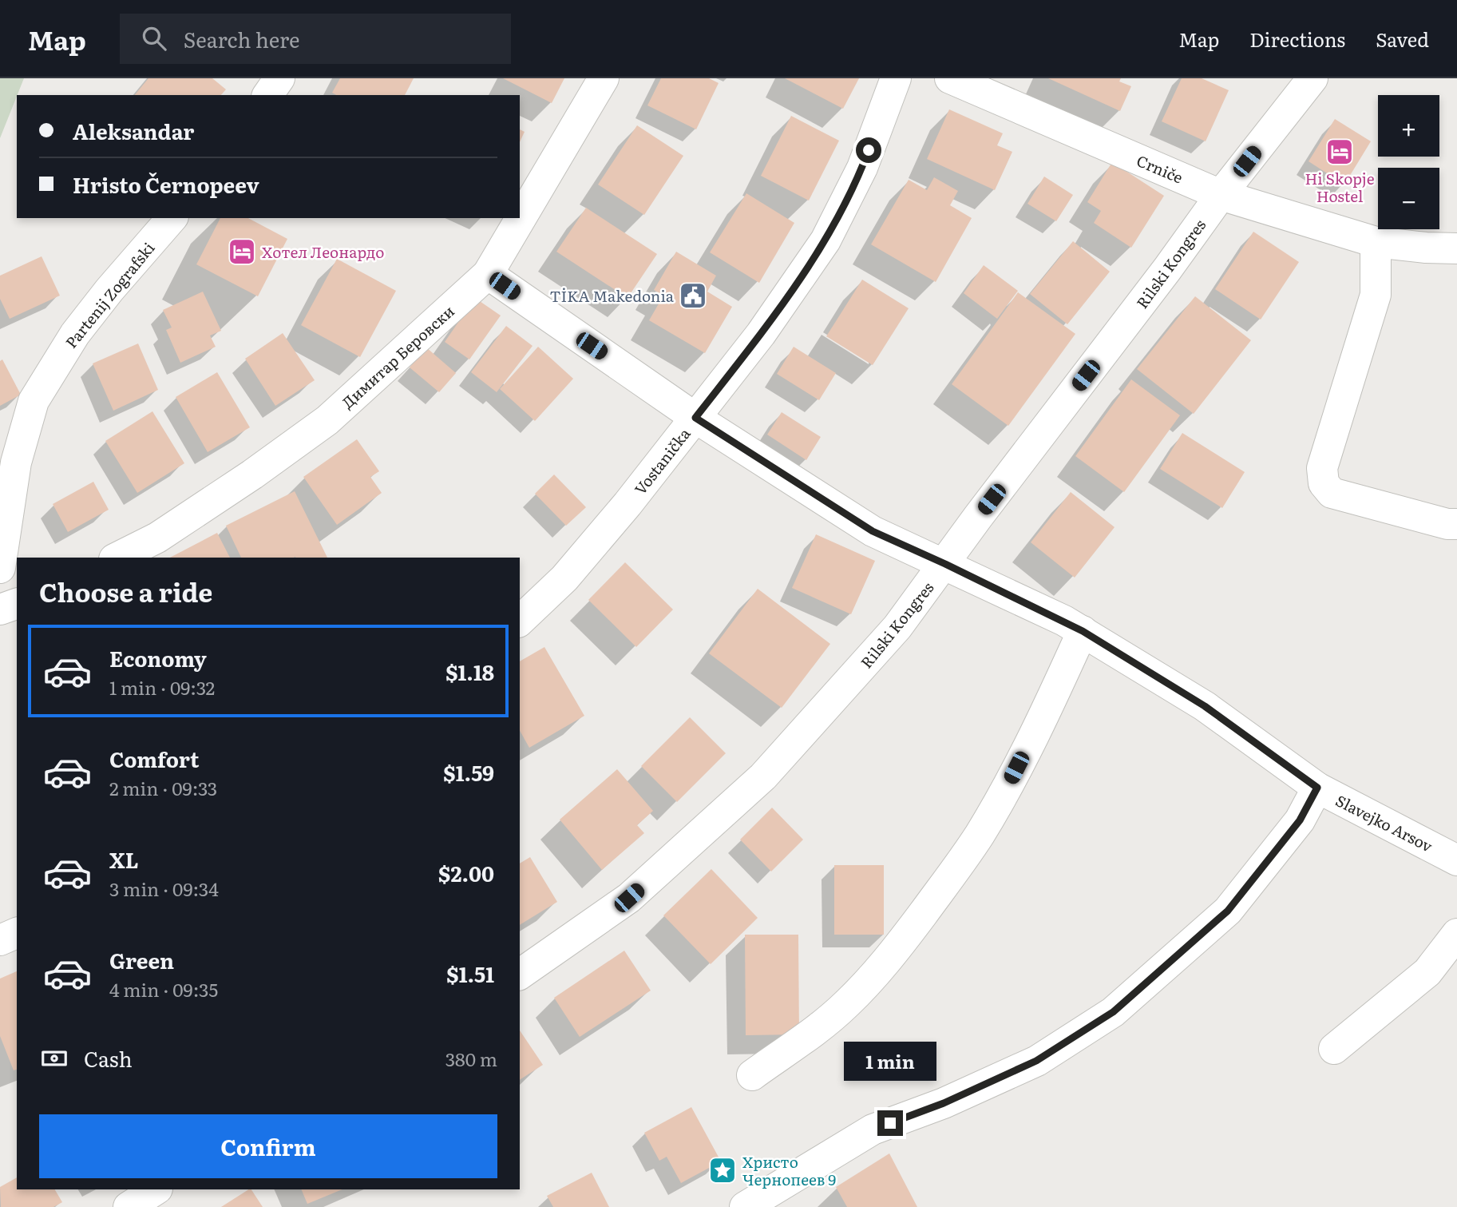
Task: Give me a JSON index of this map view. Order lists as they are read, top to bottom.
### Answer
{
  "streets": {
    "street": [
      "Crniče",
      "Rilski Kongres",
      "Partenij Zografski",
      "Димитар Беровски",
      "Vostanička",
      "Slavejko Arsov"
    ]
  },
  "crossings": [
    ["Crniče", "Rilski Kongres"],
    ["Rilski Kongres", "Slavejko Arsov"],
    ["Димитар Беровски", "Slavejko Arsov"],
    ["Vostanička", "Slavejko Arsov"]
  ],
  "places": {
    "hotel": ["Hi Skopje Hostel", "Хотел Леонардо"],
    "public building": ["TİKA Makedonia"],
    "place": ["Христо Чернопеев 9"]
  },
  "page": {
    "header": "Map",
    "search": "Search here",
    "nav": ["Map", "Directions", "Saved"],
    "map_buttons": ["+", "−"],
    "banner": ["Aleksandar", "Hristo Černopeev"],
    "heading": "Choose a ride",
    "list": [
      {
        "name": "Economy",
        "note": "1 min · 09:32",
        "value": "$1.18"
      },
      {
        "name": "Comfort",
        "note": "2 min · 09:33",
        "value": "$1.59"
      },
      {
        "name": "XL",
        "note": "3 min · 09:34",
        "value": "$2.00"
      },
      {
        "name": "Green",
        "note": "4 min · 09:35",
        "value": "$1.51"
      }
    ],
    "pay": ["Cash", "380 m"],
    "bubble": "1 min",
    "buttons": "Confirm"
  }
}
